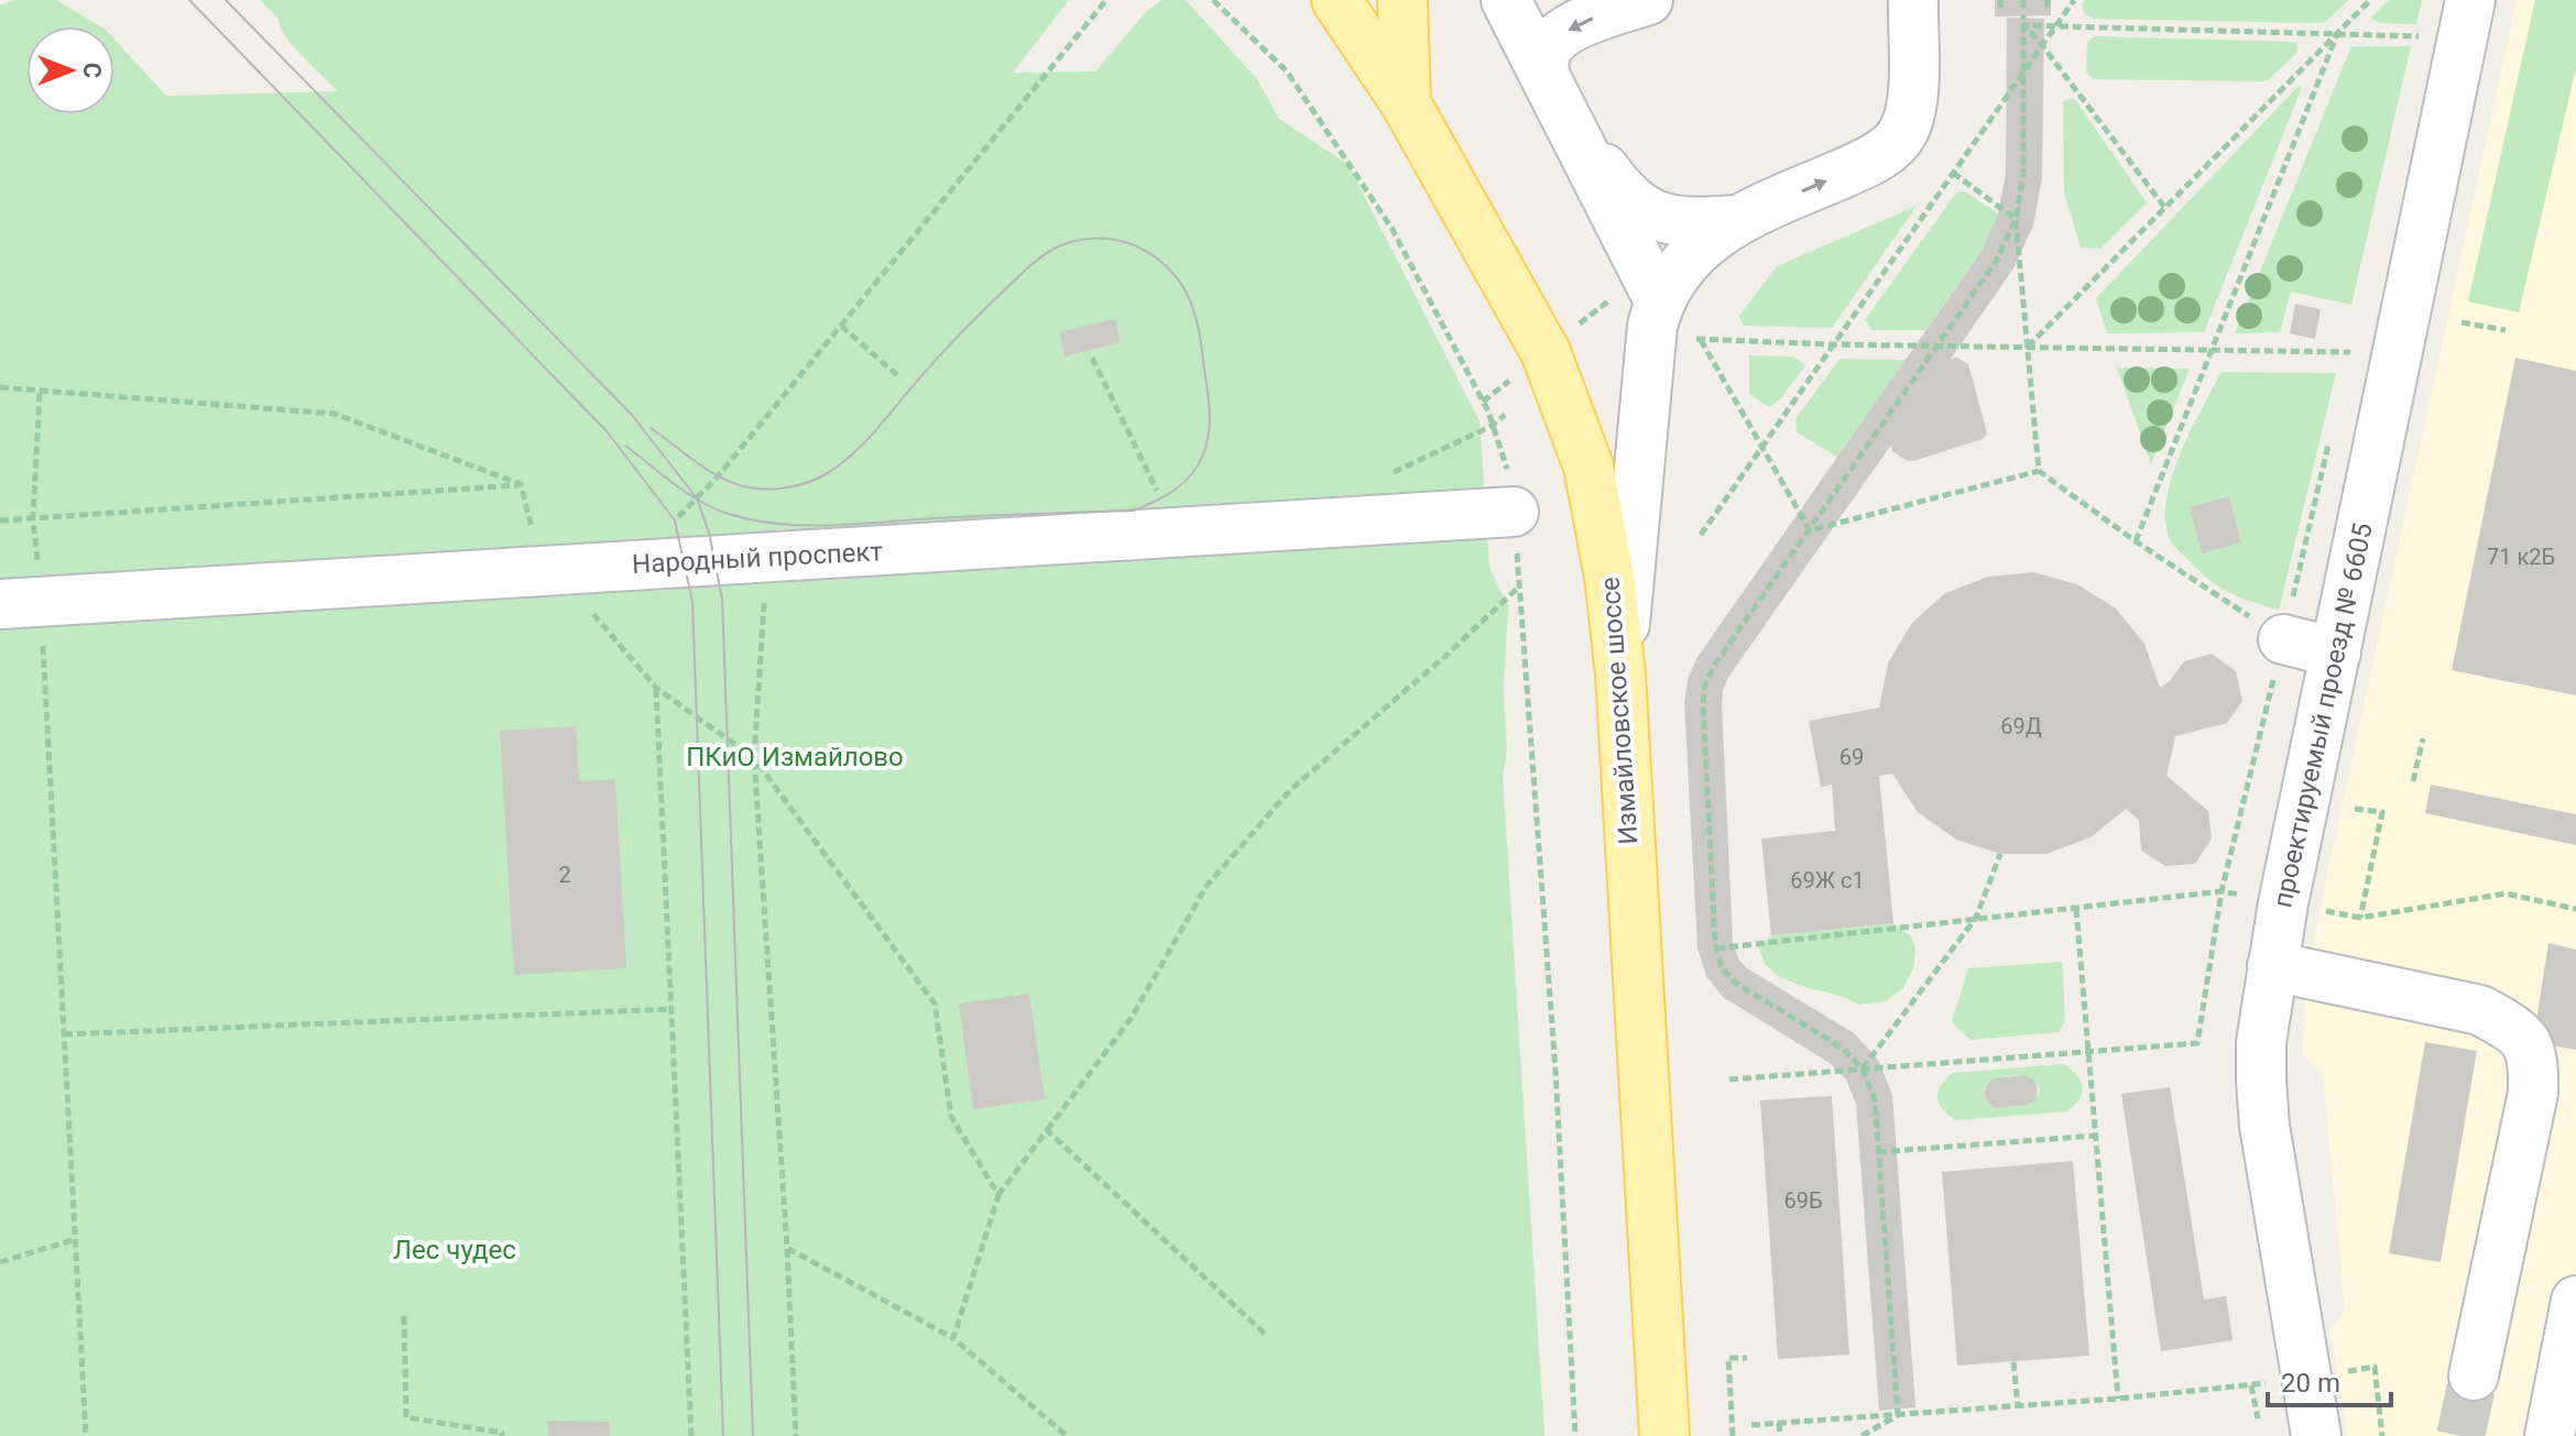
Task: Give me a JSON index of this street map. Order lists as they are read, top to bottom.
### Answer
{
  "streets": {
    "main road": ["Измайловское шоссе"],
    "street": ["Народный проспект", "проектируемый проезд № 6605"]
  },
  "parks": ["ПКиО Измайлово", "Лес чудес"],
  "house_numbers": [
    "71 к2Б",
    "69Д",
    "69",
    "2",
    "69Ж с1",
    "69Б"
  ],
  "scale_bar": "20 m",
  "north": "right"
}
